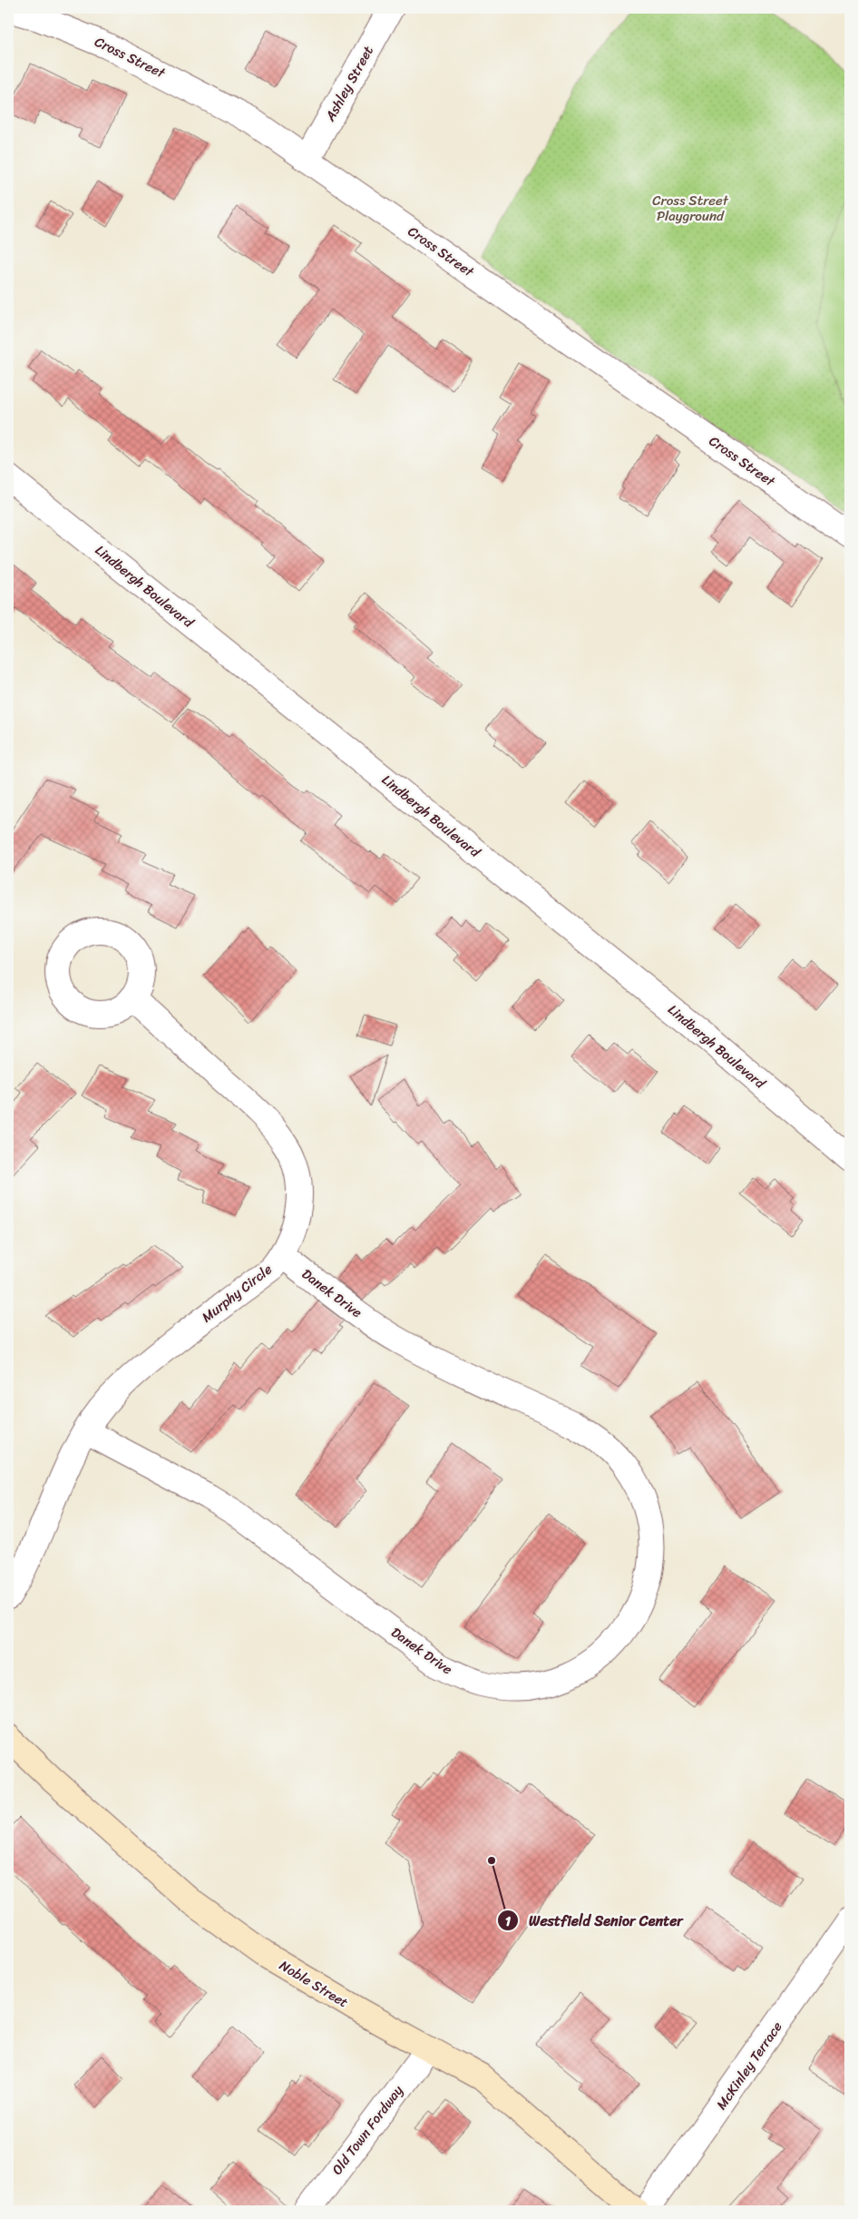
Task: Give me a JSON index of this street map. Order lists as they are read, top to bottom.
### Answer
{
  "streets": {
    "main road": ["Noble Street"],
    "street": [
      "Cross Street",
      "Ashley Street",
      "Lindbergh Boulevard",
      "Murphy Circle",
      "Danek Drive",
      "McKinley Terrace",
      "Old Town Fordway"
    ]
  },
  "crossings": [
    ["Cross Street", "Ashley Street"],
    ["Murphy Circle", "Danek Drive"],
    ["Noble Street", "Old Town Fordway"]
  ],
  "parks": ["Cross Street Playground"],
  "places": ["Westfield Senior Center"]
}
